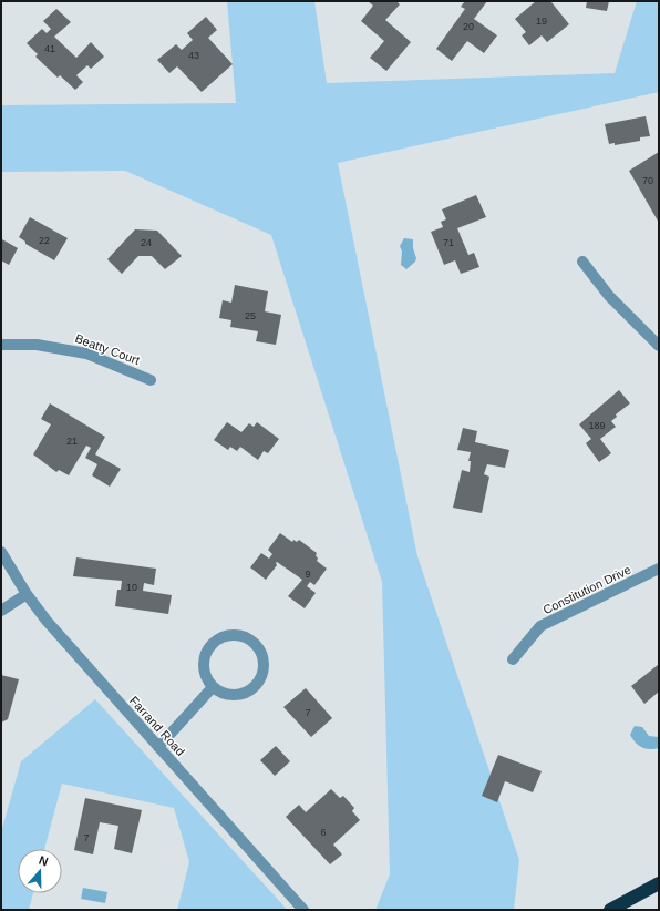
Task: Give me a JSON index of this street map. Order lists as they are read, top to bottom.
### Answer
{
  "streets": {
    "street": ["Beatty Court", "Constitution Drive", "Farrand Road"]
  },
  "house_numbers": [
    "19",
    "20",
    "41",
    "43",
    "70",
    "22",
    "24",
    "71",
    "25",
    "189",
    "21",
    "9",
    "10",
    "7",
    "6",
    "7"
  ],
  "north": "top"
}
